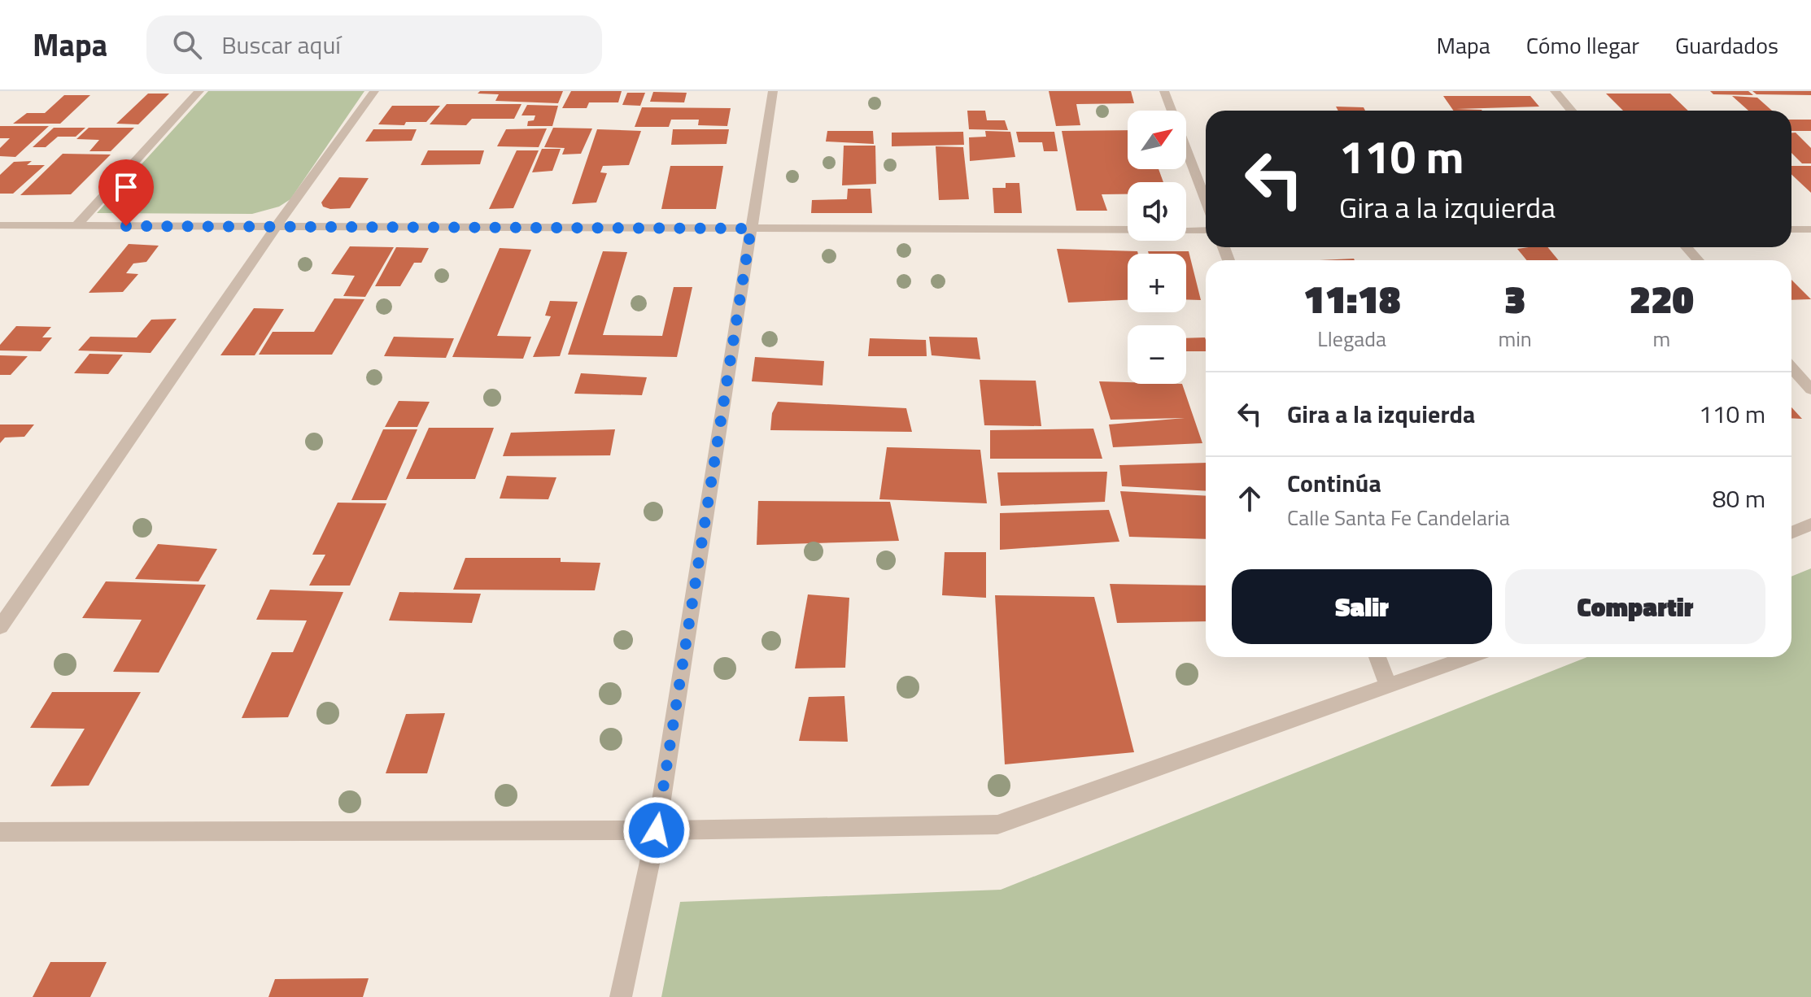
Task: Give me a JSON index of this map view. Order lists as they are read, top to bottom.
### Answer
{
  "north": "top right",
  "page": {
    "header": "Mapa",
    "search": "Buscar aquí",
    "nav": ["Mapa", "Cómo llegar", "Guardados"],
    "map_buttons": ["+", "−"],
    "turn": ["110 m", "Gira a la izquierda"],
    "eta": [
      "11:18",
      "Llegada",
      "3",
      "min",
      "220",
      "m"
    ],
    "list": [
      {
        "name": "Gira a la izquierda",
        "value": "110 m"
      },
      {
        "name": "Continúa",
        "note": "Calle Santa Fe Candelaria",
        "value": "80 m"
      }
    ],
    "buttons": ["Salir", "Compartir"]
  }
}
